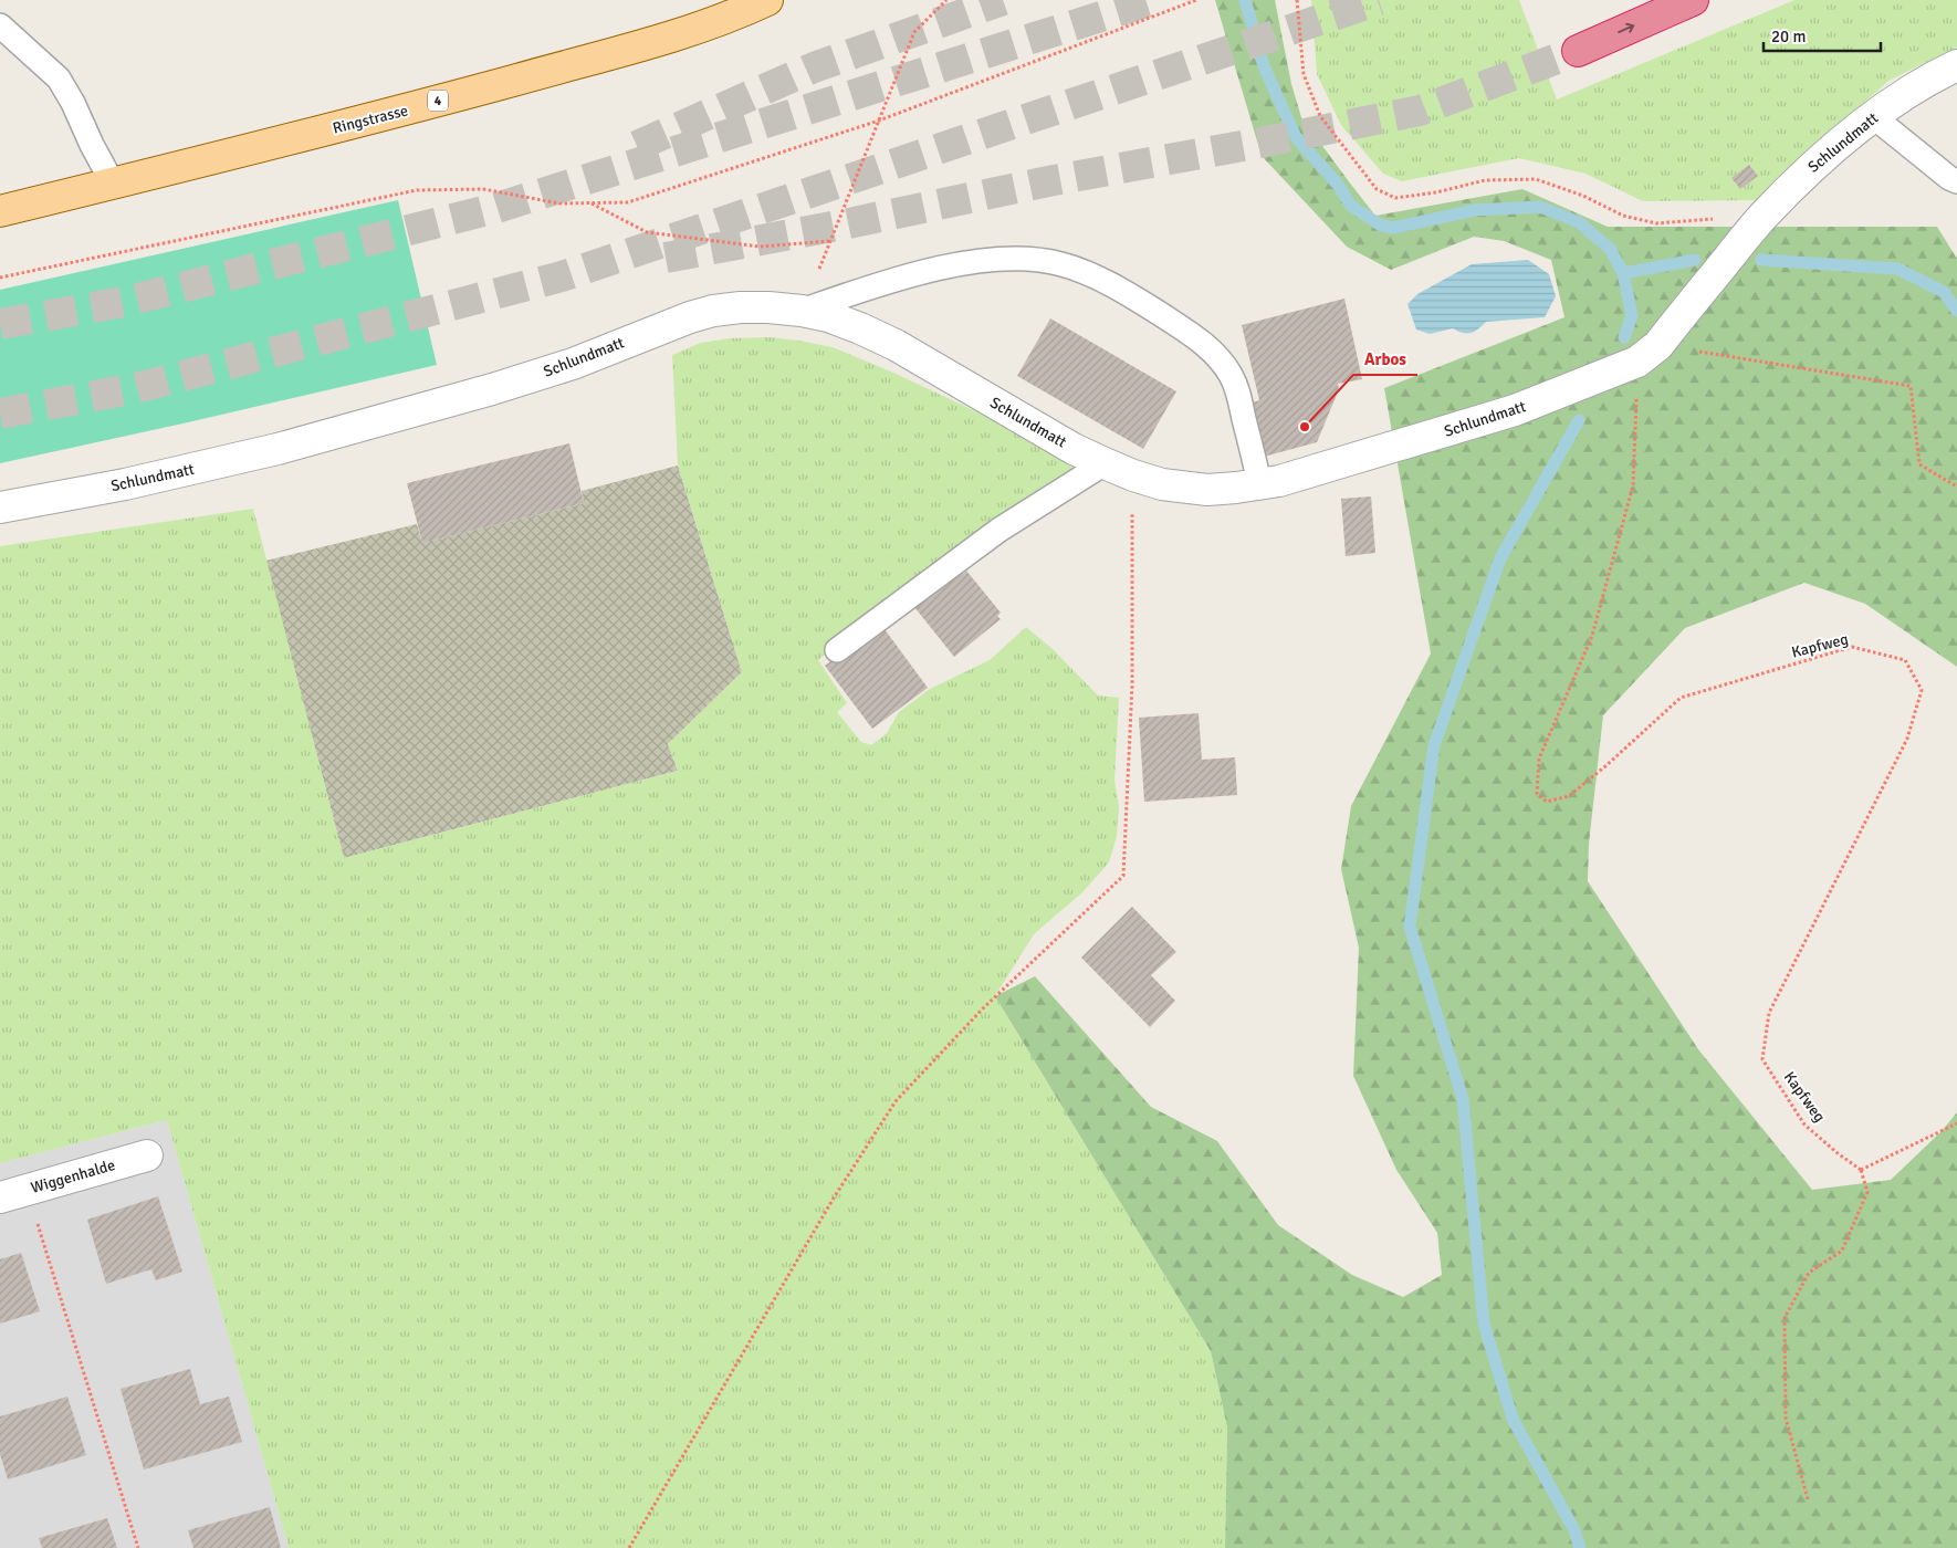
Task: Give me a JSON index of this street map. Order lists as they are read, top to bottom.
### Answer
{
  "streets": {
    "main road": ["4", "Ringstrasse"],
    "street": ["Schlundmatt", "Wiggenhalde"],
    "path": ["Kapfweg"]
  },
  "crossings": [
    ["Schlundmatt", "Kapfweg"]
  ],
  "places": ["Arbos"],
  "scale_bar": "20 m"
}
